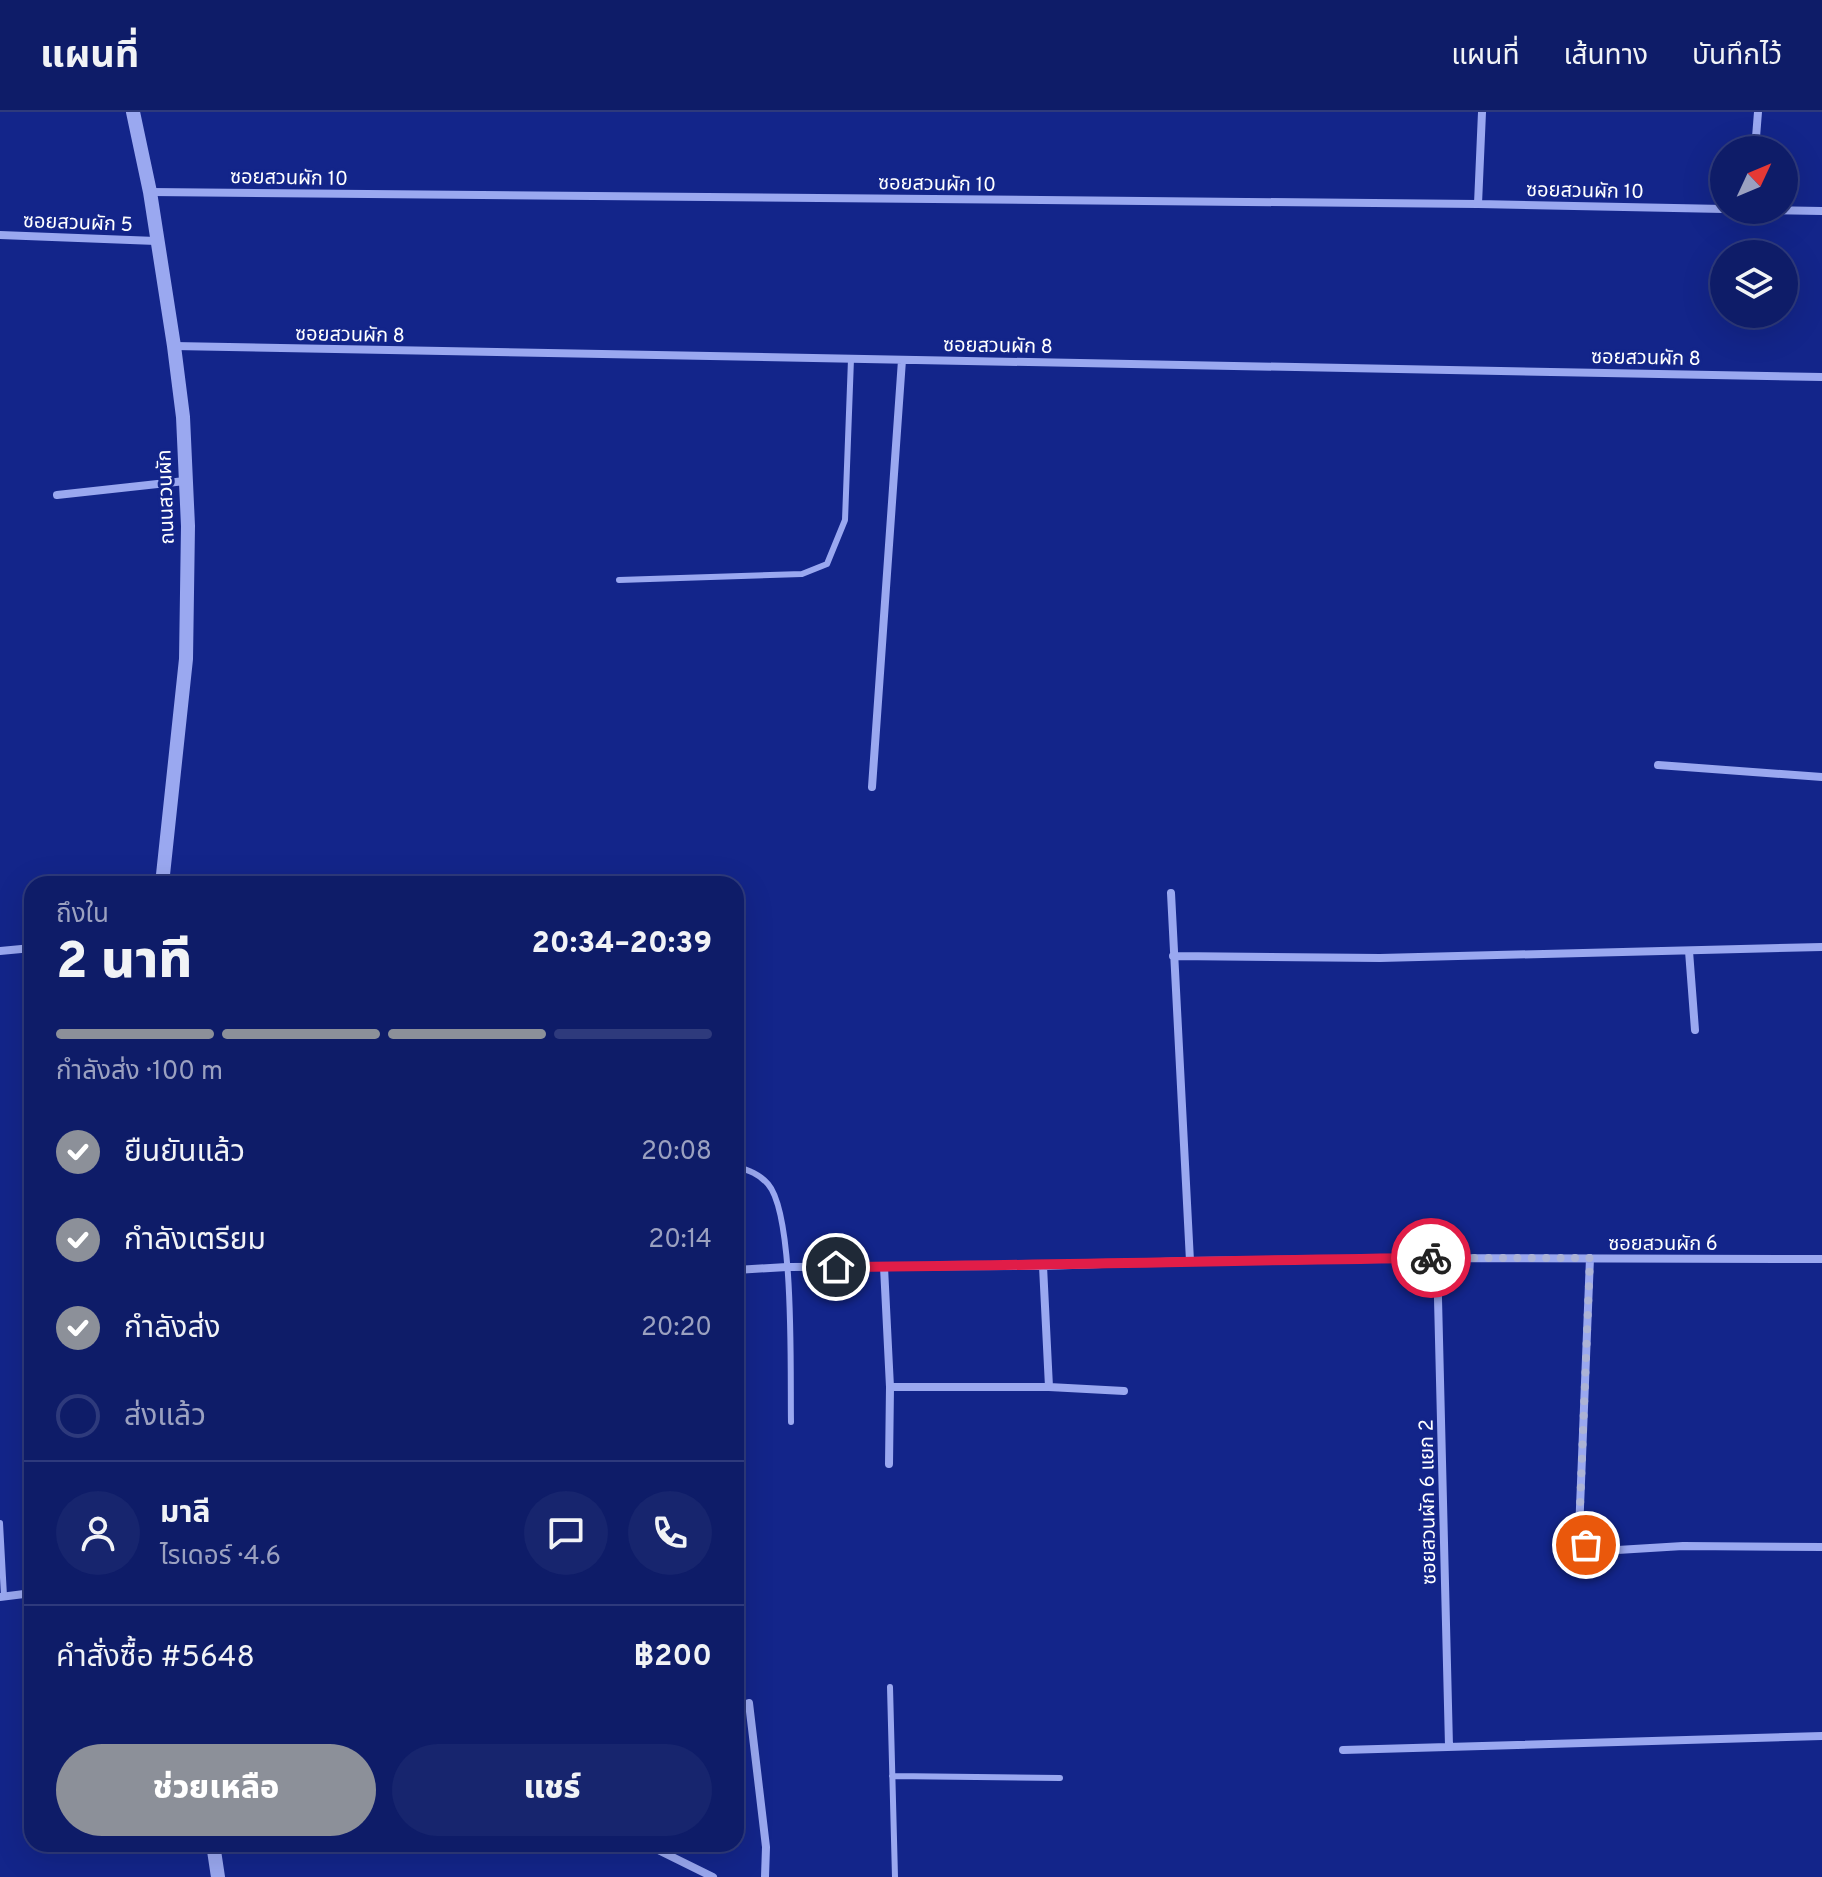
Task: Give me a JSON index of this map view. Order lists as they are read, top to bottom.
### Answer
{
  "streets": {
    "street": [
      "ซอยสวนผัก 10",
      "ซอยสวนผัก 5",
      "ซอยสวนผัก 8",
      "ถนนสวนผัก",
      "ซอยสวนผัก 6",
      "ซอยสวนผัก 6 แยก 2"
    ]
  },
  "crossings": [
    ["ซอยสวนผัก 10", "ถนนสวนผัก"],
    ["ซอยสวนผัก 5", "ถนนสวนผัก"],
    ["ซอยสวนผัก 8", "ถนนสวนผัก"],
    ["ซอยสวนผัก 6", "ซอยสวนผัก 6 แยก 2"]
  ],
  "north": "top right",
  "page": {
    "header": "แผนที่",
    "nav": ["แผนที่", "เส้นทาง", "บันทึกไว้"],
    "heading": ["2 นาที", "ถึงใน", "20:34–20:39"],
    "panel": [
      "มาลี",
      "ไรเดอร์ · 4.6",
      "คำสั่งซื้อ #5648",
      "฿200"
    ],
    "bar": "กำลังส่ง · 100 m",
    "list": [
      ["ยืนยันแล้ว", "20:08"],
      ["กำลังเตรียม", "20:14"],
      ["กำลังส่ง", "20:20"],
      "ส่งแล้ว"
    ],
    "buttons": ["ช่วยเหลือ", "แชร์"]
  }
}
